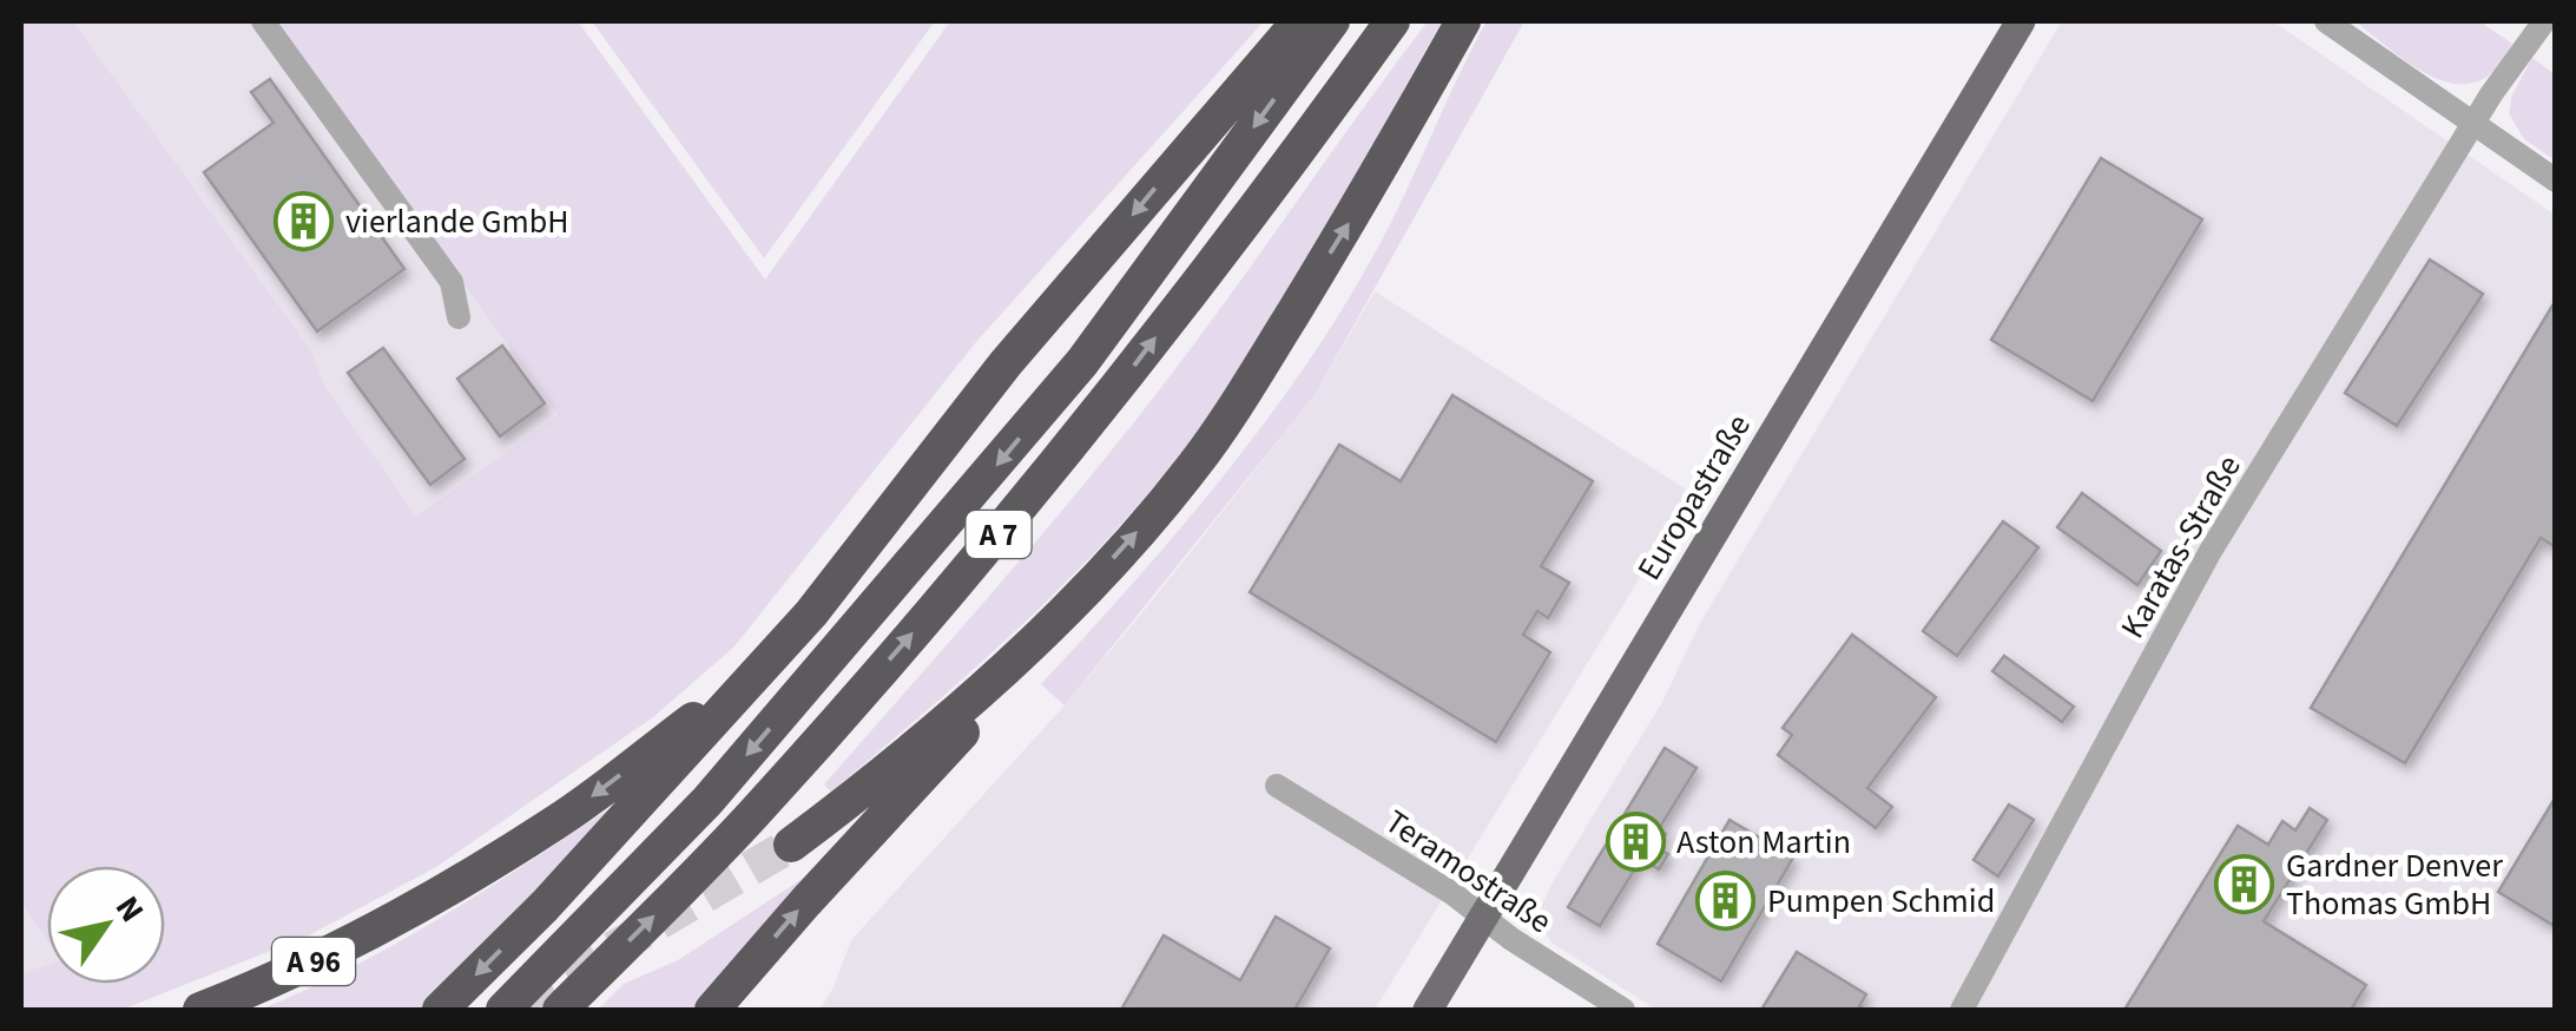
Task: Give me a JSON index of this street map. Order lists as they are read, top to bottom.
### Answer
{
  "streets": {
    "highway": ["A 7", "A 96"],
    "main road": ["Europastraße"],
    "street": ["Karatas-Straße", "Teramostraße"]
  },
  "crossings": [
    ["Europastraße", "Teramostraße"]
  ],
  "places": {
    "building": [
      "vierlande GmbH",
      "Aston Martin",
      "Gardner Denver Thomas GmbH",
      "Pumpen Schmid"
    ]
  },
  "north": "top right"
}
